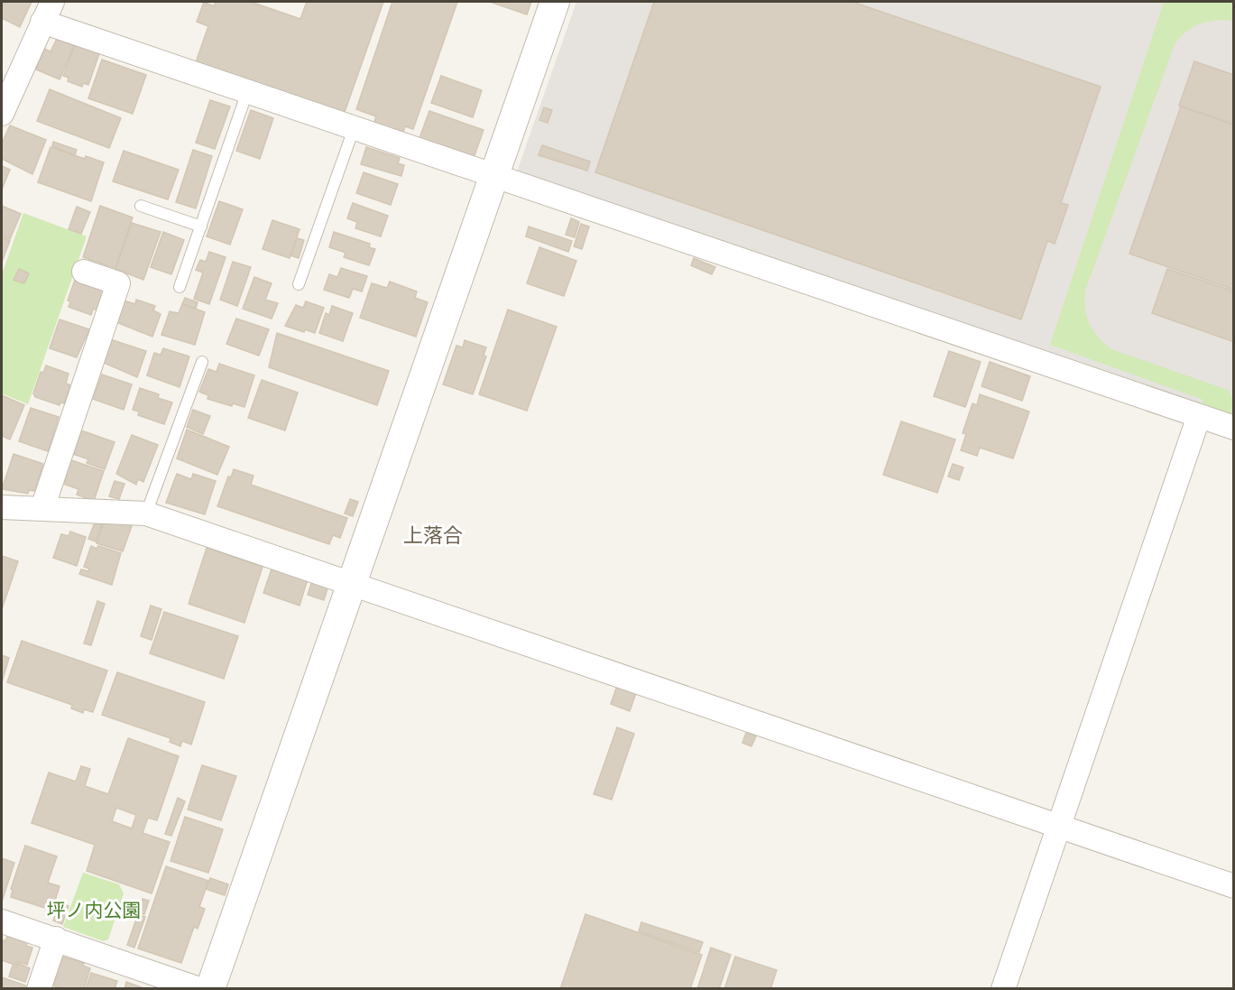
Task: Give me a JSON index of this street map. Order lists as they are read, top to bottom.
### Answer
{
  "districts": ["上落合"],
  "parks": ["坪ノ内公園"]
}
